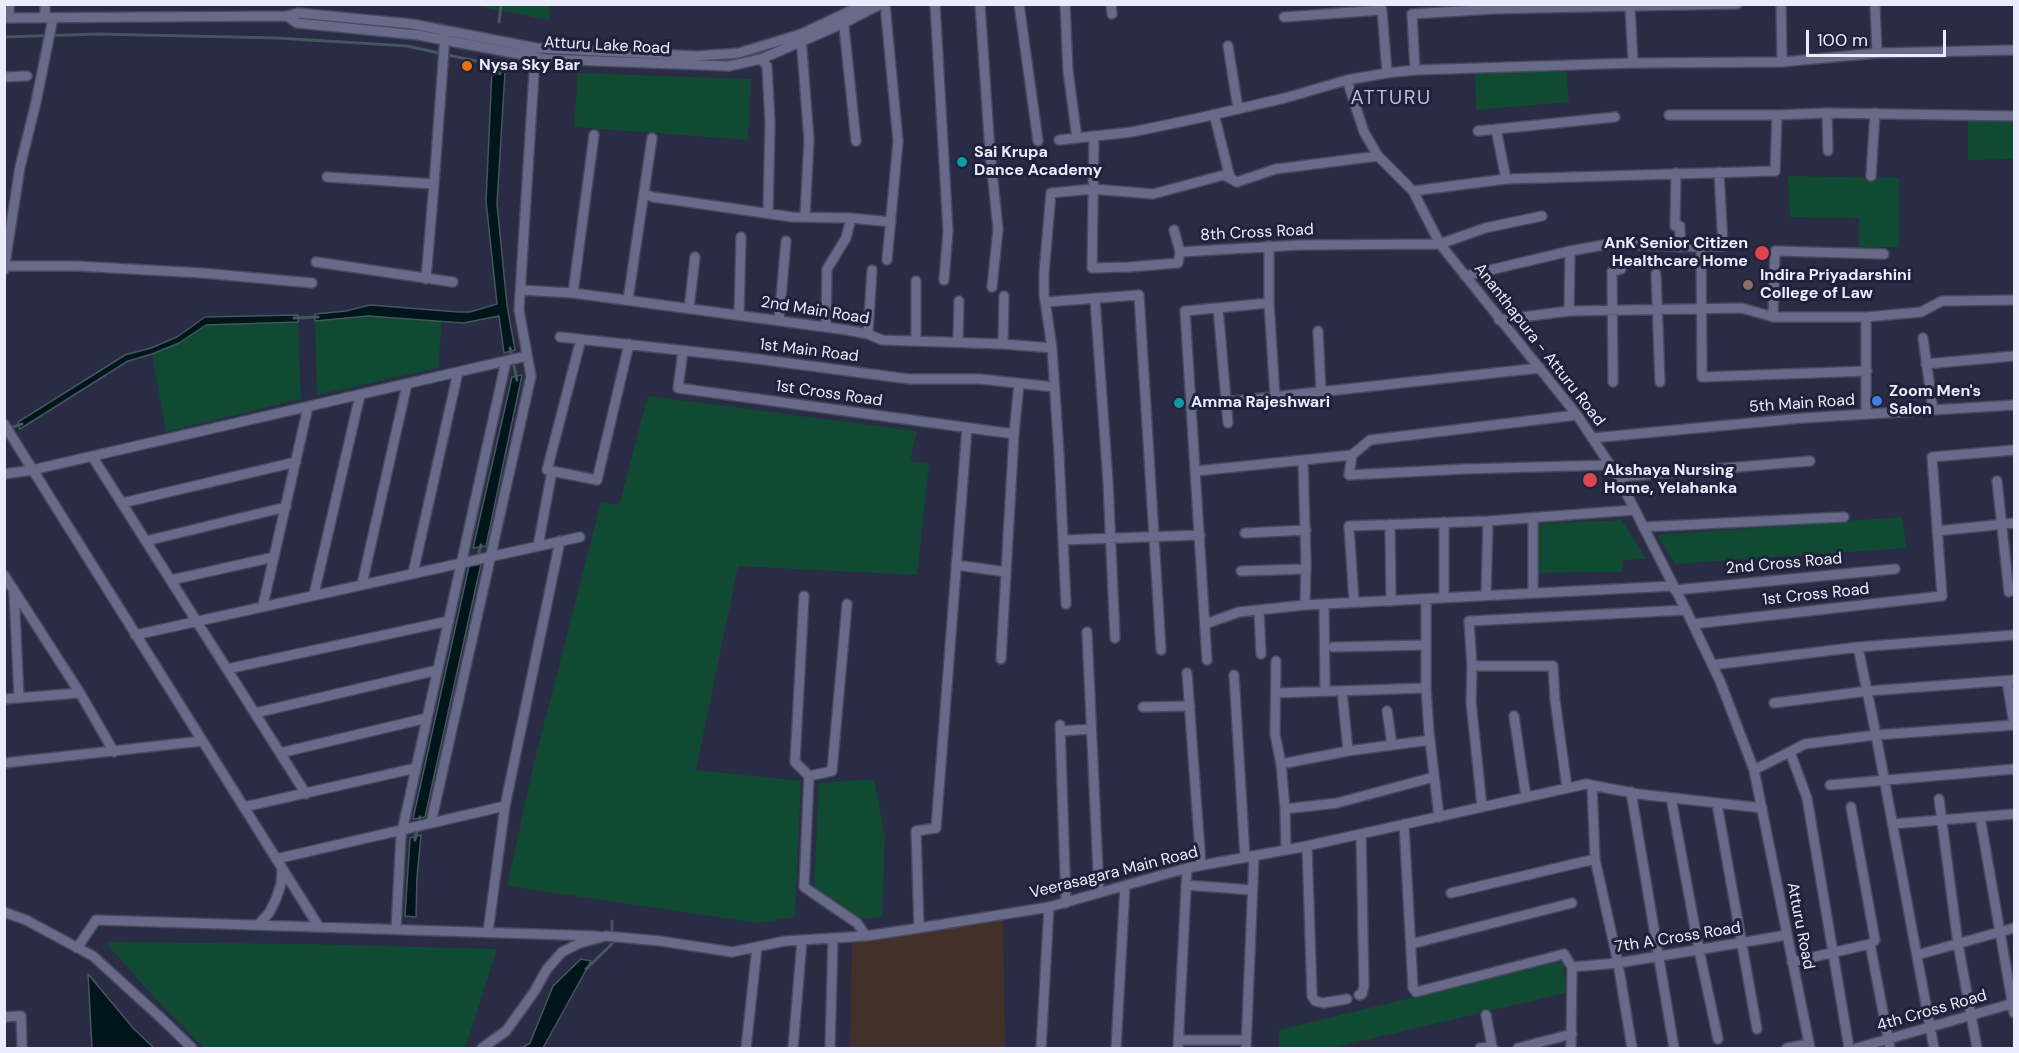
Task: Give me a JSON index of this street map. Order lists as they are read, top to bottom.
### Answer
{
  "streets": {
    "street": [
      "Atturu Lake Road",
      "8th Cross Road",
      "2nd Main Road",
      "Ananthapura - Atturu Road",
      "1st Main Road",
      "1st Cross Road",
      "5th Main Road",
      "2nd Cross Road",
      "Veerasagara Main Road",
      "Atturu Road",
      "7th A Cross Road",
      "4th Cross Road"
    ]
  },
  "crossings": [
    ["8th Cross Road", "Ananthapura - Atturu Road"],
    ["Ananthapura - Atturu Road", "1st Cross Road"],
    ["Ananthapura - Atturu Road", "5th Main Road"],
    ["Ananthapura - Atturu Road", "2nd Cross Road"],
    ["Ananthapura - Atturu Road", "Veerasagara Main Road"],
    ["Ananthapura - Atturu Road", "Atturu Road"],
    ["1st Main Road", "1st Cross Road"],
    ["Veerasagara Main Road", "Atturu Road"],
    ["Atturu Road", "7th A Cross Road"]
  ],
  "districts": ["ATTURU"],
  "places": [
    "Nysa Sky Bar",
    "Sai Krupa Dance Academy",
    "AnK Senior Citizen Healthcare Home",
    "Indira Priyadarshini College of Law",
    "Zoom Men's Salon",
    "Amma Rajeshwari",
    "Akshaya Nursing Home, Yelahanka"
  ],
  "scale_bar": "100 m"
}
